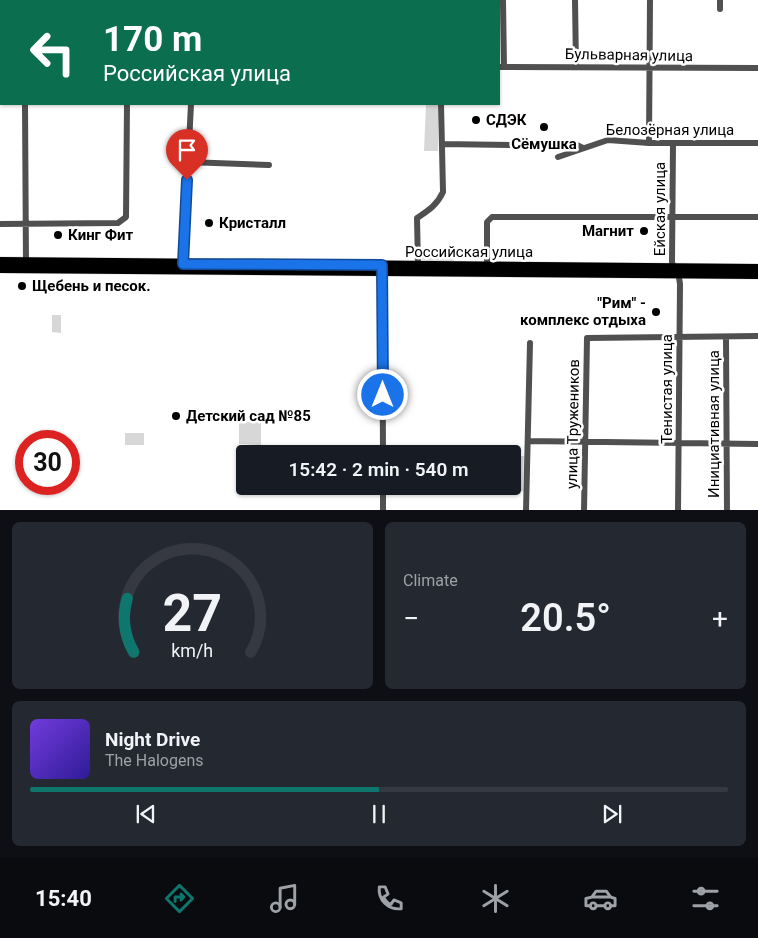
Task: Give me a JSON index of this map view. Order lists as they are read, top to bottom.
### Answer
{
  "streets": {
    "main road": ["Российская улица"],
    "street": [
      "Бульварная улица",
      "Белозёрная улица",
      "Ейская улица",
      "Тенистая улица",
      "улица Тружеников",
      "Инициативная улица"
    ]
  },
  "crossings": [
    ["Бульварная улица", "Ейская улица"],
    ["Белозёрная улица", "Ейская улица"],
    ["Ейская улица", "Российская улица"],
    ["Ейская улица", "Тенистая улица"],
    ["Российская улица", "Тенистая улица"],
    ["Тенистая улица", "улица Тружеников"]
  ],
  "places": [
    "СДЭК",
    "Сёмушка",
    "Кристалл",
    "Магнит",
    "Кинг Фит",
    "Щебень и песок.",
    "\"Рим\" - комплекс отдыха",
    "Детский сад №85"
  ],
  "page": {
    "turn": ["170 m", "Российская улица"],
    "limit": "30",
    "trip": "15:42 · 2 min · 540 m",
    "tile": "Climate",
    "heat": ["−", "20.5°", "+"],
    "song": ["Night Drive", "The Halogens"],
    "tabs": "15:40",
    "gauge": ["27", "km/h"]
  }
}
